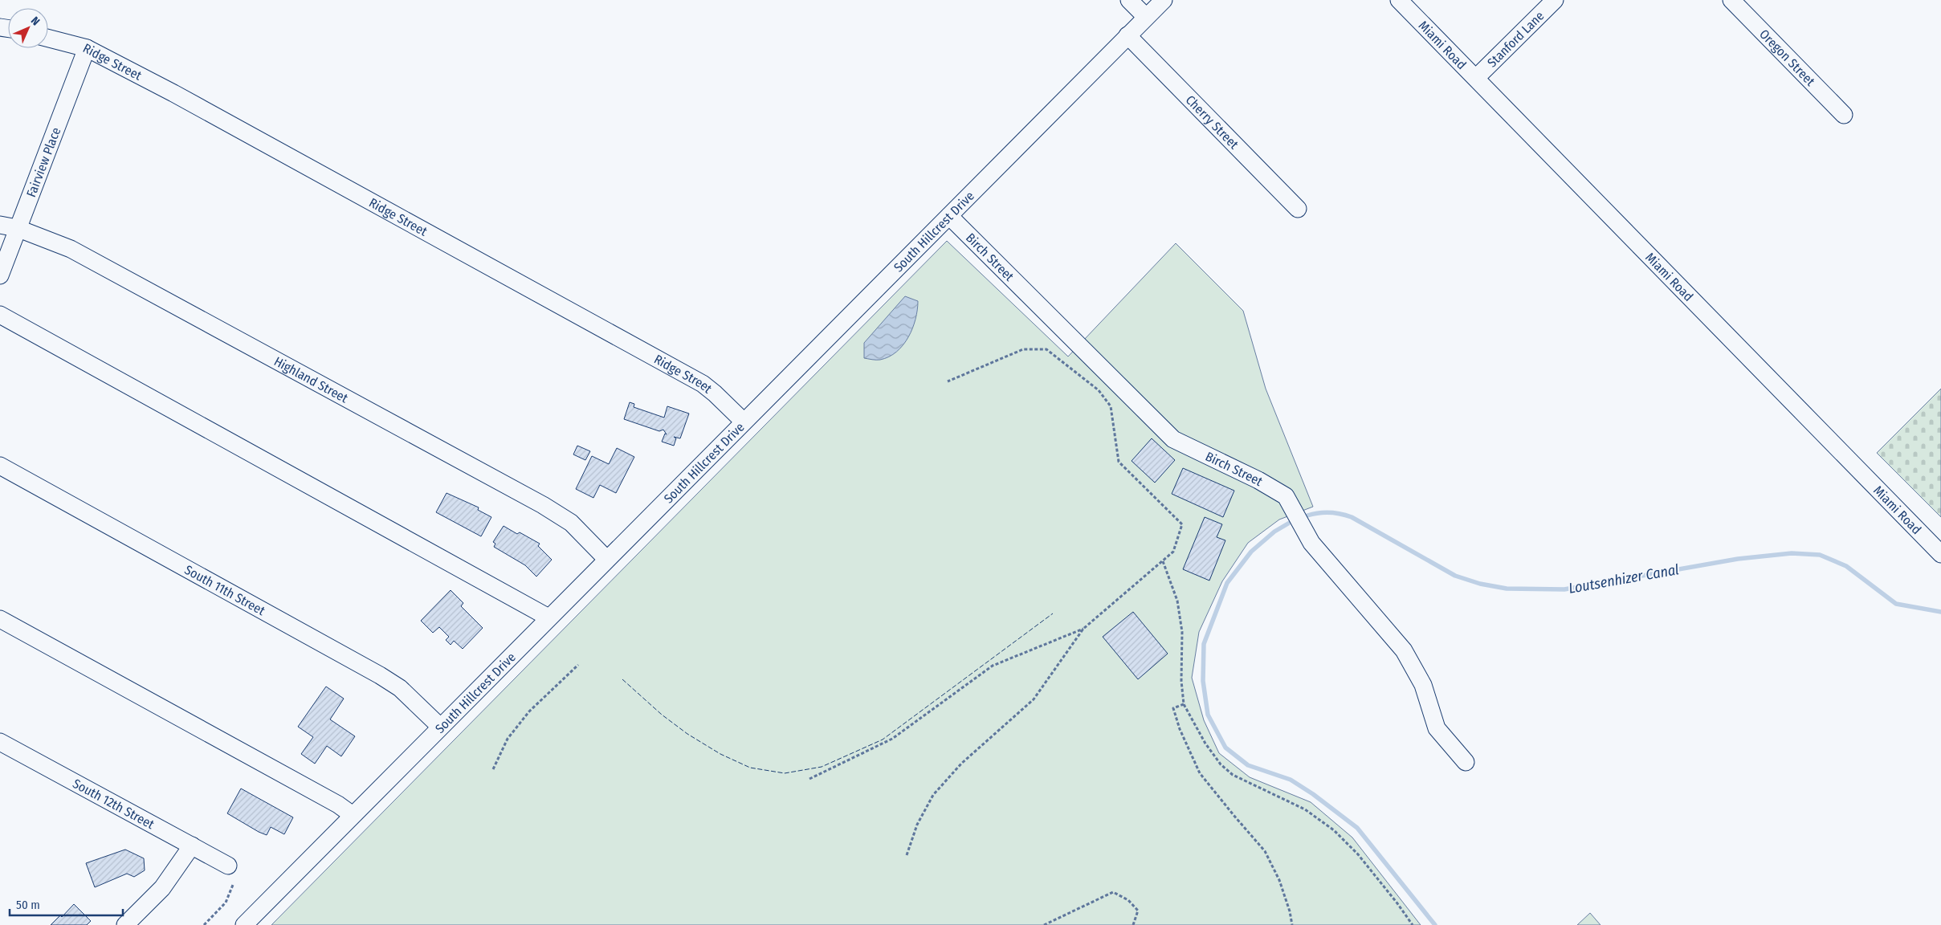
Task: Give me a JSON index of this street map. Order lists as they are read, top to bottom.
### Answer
{
  "streets": {
    "street": [
      "Stanford Lane",
      "Miami Road",
      "Oregon Street",
      "Ridge Street",
      "Cherry Street",
      "Fairview Place",
      "South Hillcrest Drive",
      "Birch Street",
      "Highland Street",
      "South 11th Street",
      "South 12th Street"
    ]
  },
  "crossings": [
    ["Stanford Lane", "Miami Road"],
    ["Ridge Street", "Fairview Place"],
    ["Ridge Street", "South Hillcrest Drive"],
    ["Cherry Street", "South Hillcrest Drive"],
    ["Fairview Place", "Highland Street"],
    ["South Hillcrest Drive", "Birch Street"],
    ["South Hillcrest Drive", "Highland Street"],
    ["South Hillcrest Drive", "South 11th Street"]
  ],
  "water": ["Loutsenhizer Canal"],
  "scale_bar": "50 m",
  "north": "top right"
}
